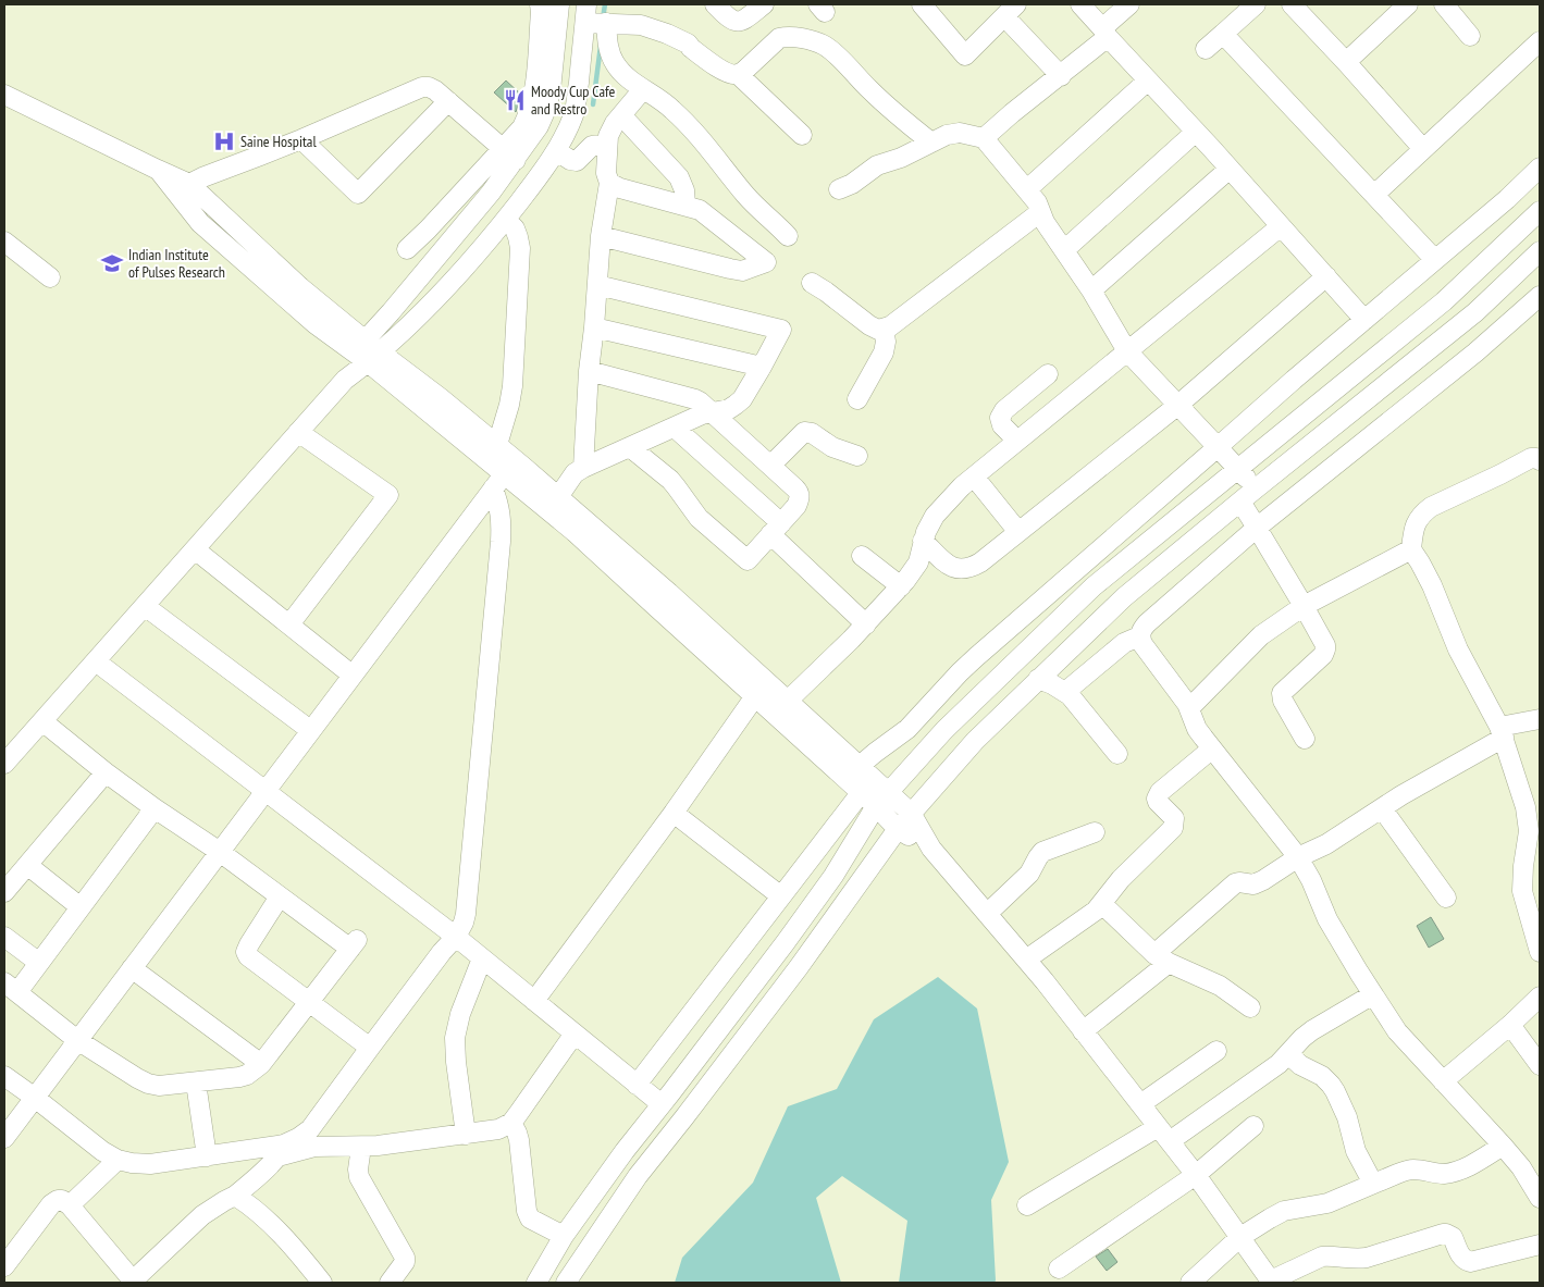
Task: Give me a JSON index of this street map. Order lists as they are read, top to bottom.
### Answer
{
  "places": {
    "restaurant": ["Moody Cup Cafe and Restro"],
    "hospital": ["Saine Hospital"],
    "school or university": ["Indian Institute of Pulses Research"]
  }
}
